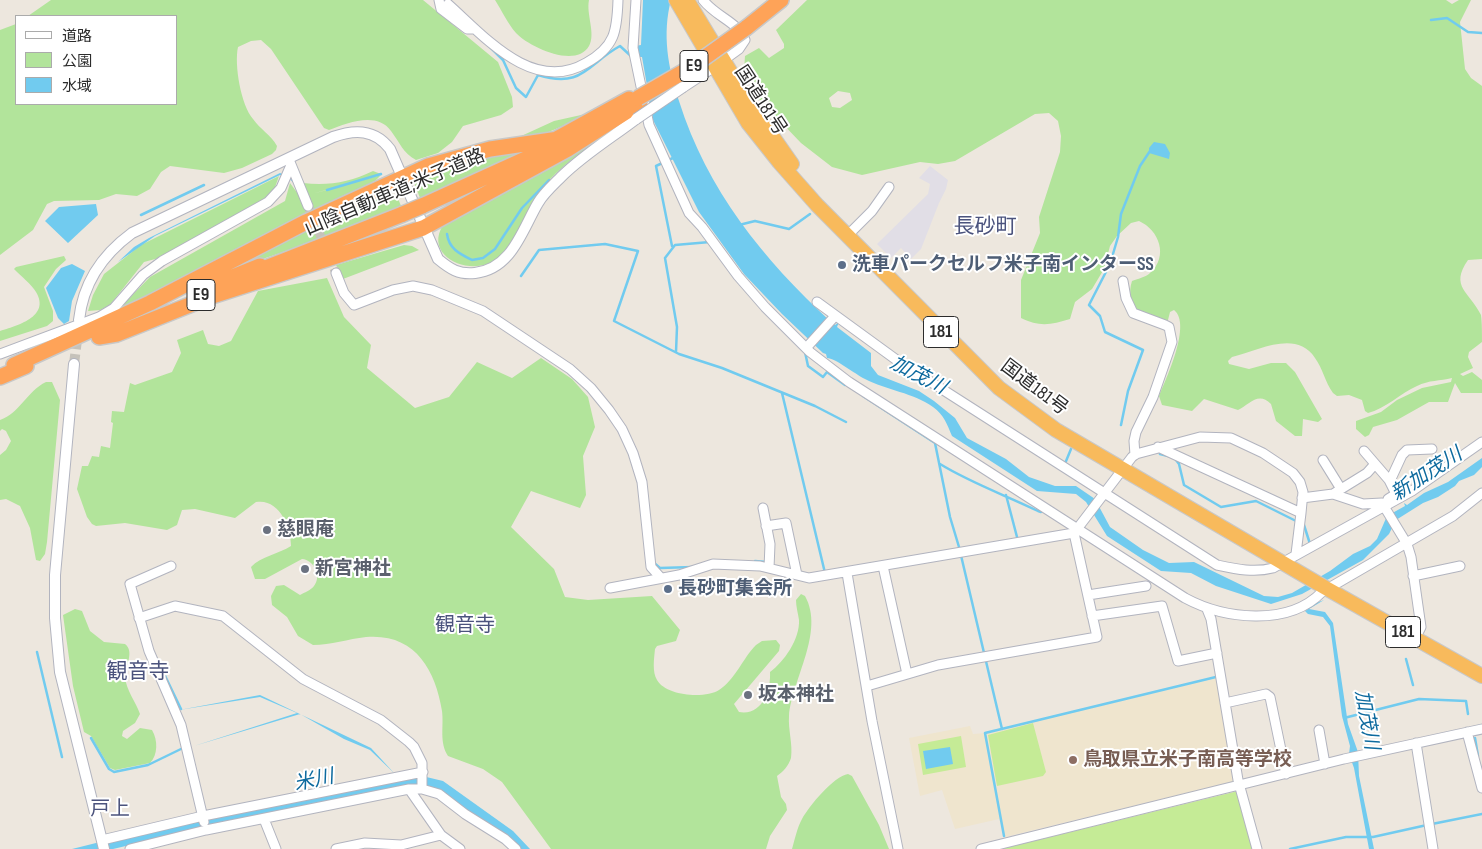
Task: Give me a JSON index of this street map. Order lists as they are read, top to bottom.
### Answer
{
  "streets": {
    "highway": [
      "E9",
      "国道181号",
      "山陰自動車道;米子道路",
      "181"
    ]
  },
  "districts": [
    "長砂町",
    "観音寺",
    "観音寺",
    "戸上"
  ],
  "water": ["加茂川", "新加茂川", "米川"],
  "places": [
    "洗車パークセルフ米子南インターSS",
    "慈眼庵",
    "新宮神社",
    "長砂町集会所",
    "坂本神社",
    "鳥取県立米子南高等学校"
  ],
  "legend": ["道路", "公園", "水域"]
}
